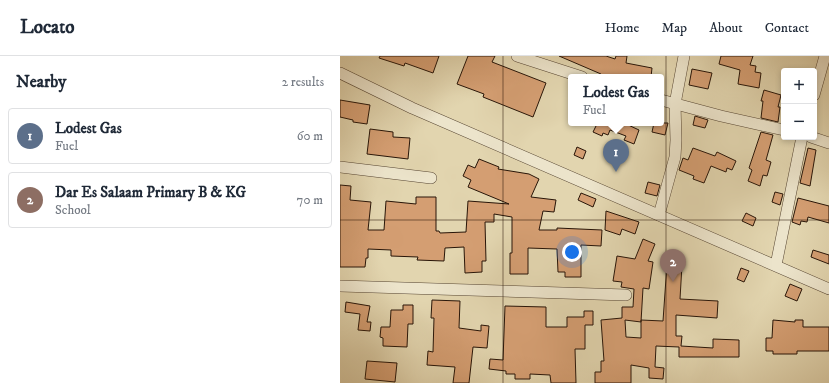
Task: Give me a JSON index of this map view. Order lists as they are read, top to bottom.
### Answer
{
  "page": {
    "header": "Locato",
    "nav": [
      "Home",
      "Map",
      "About",
      "Contact"
    ],
    "heading": ["Nearby", "2 results"],
    "map_buttons": ["+", "−"],
    "popup": ["Lodest Gas", "Fuel"],
    "list": [
      {
        "mark": "1",
        "name": "Lodest Gas",
        "note": "Fuel",
        "value": "60 m"
      },
      {
        "mark": "2",
        "name": "Dar Es Salaam Primary B & KG",
        "note": "School",
        "value": "70 m"
      }
    ],
    "pins": ["1", "2"]
  }
}
